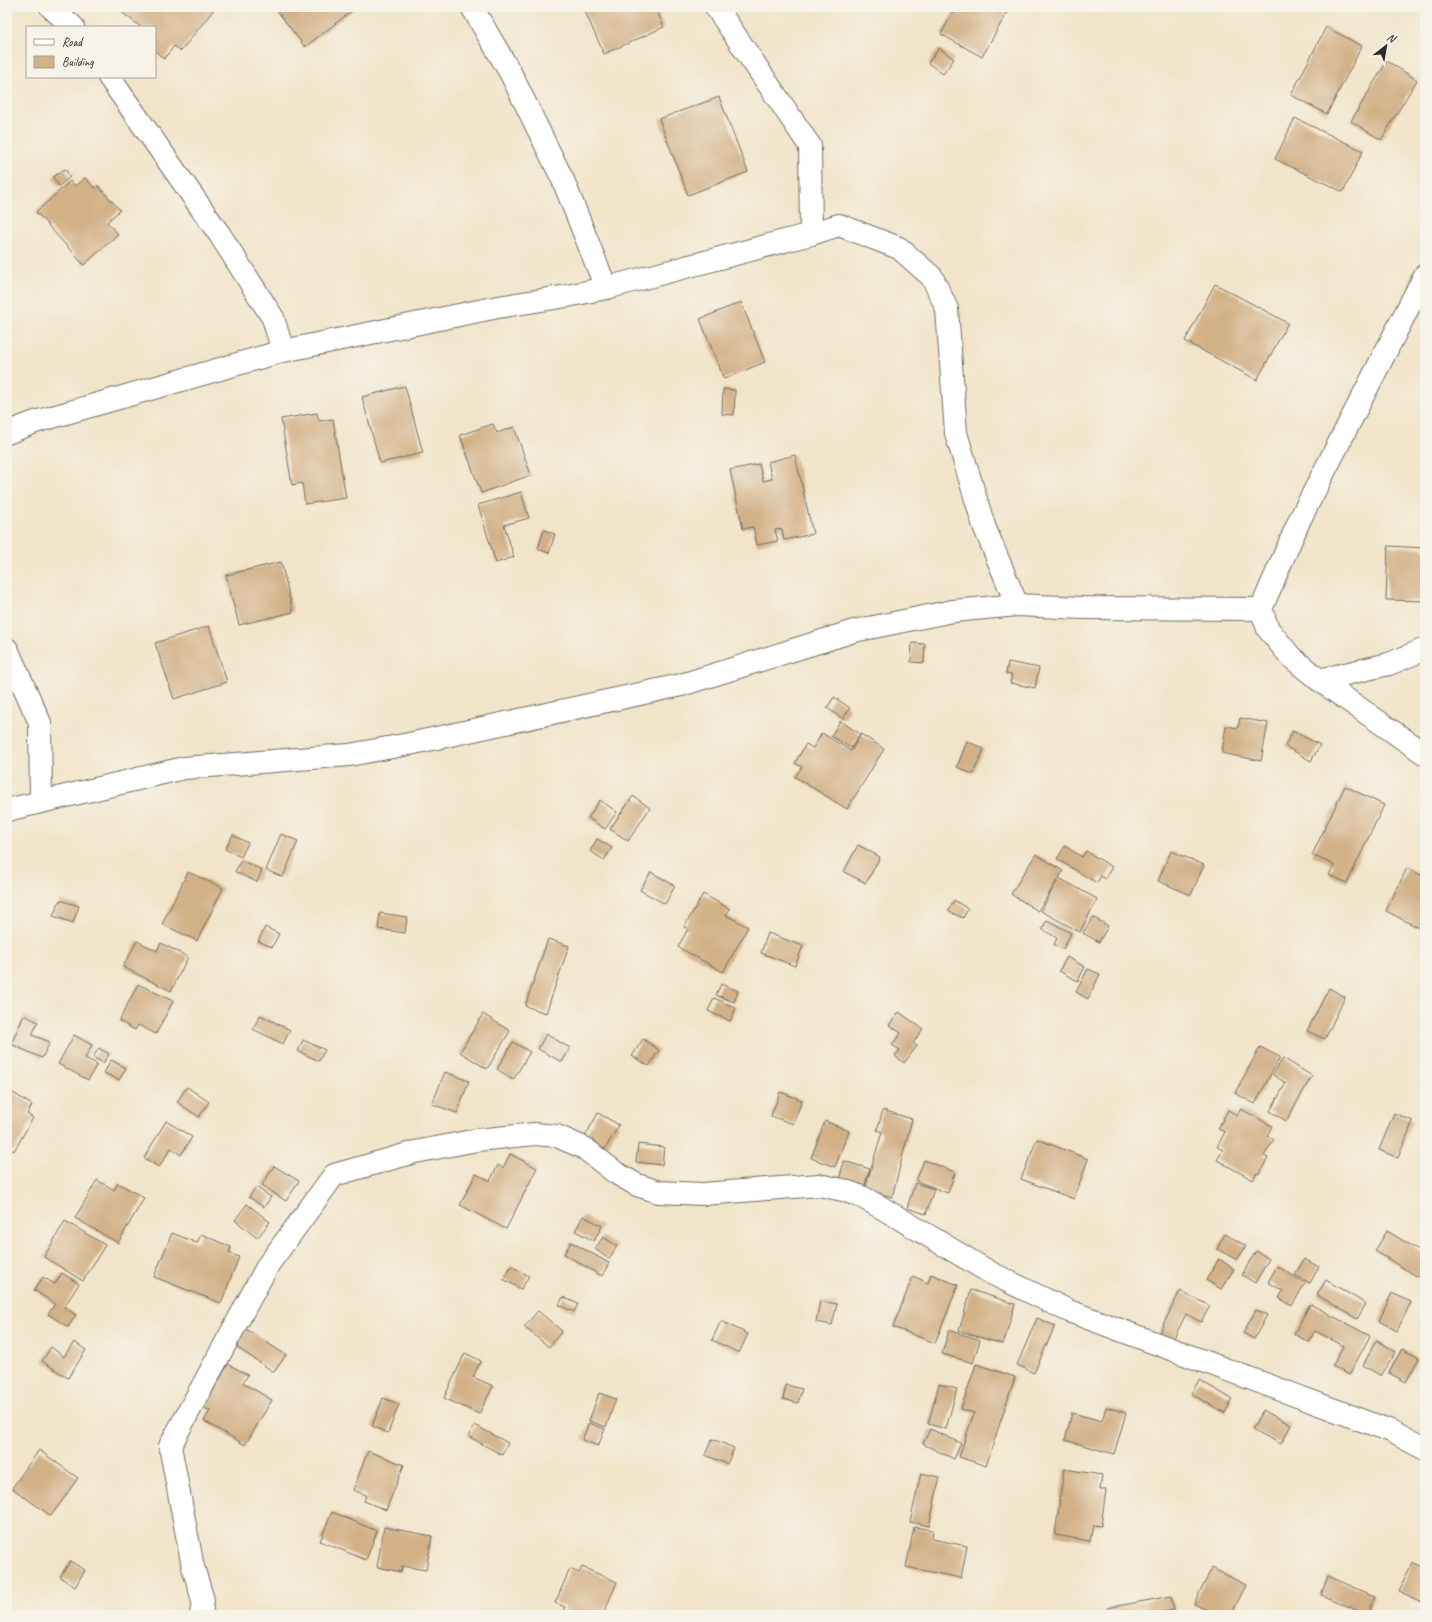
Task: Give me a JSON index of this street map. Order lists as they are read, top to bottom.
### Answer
{
  "legend": ["Road", "Building"],
  "north": "top right"
}
